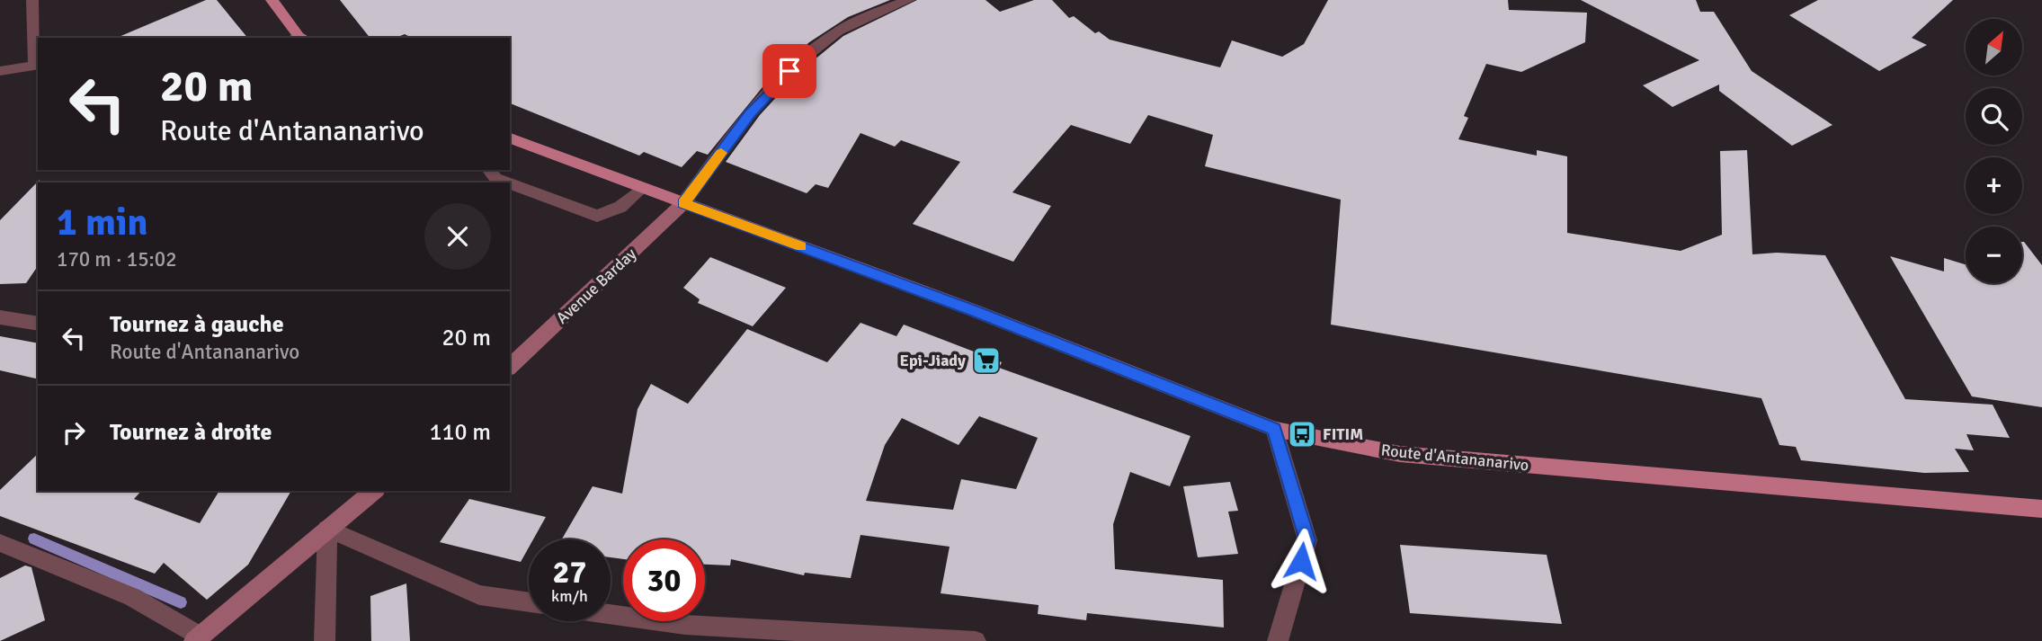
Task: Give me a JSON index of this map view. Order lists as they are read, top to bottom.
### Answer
{
  "streets": {
    "main road": ["Avenue Barday", "Route d'Antananarivo"]
  },
  "crossings": [
    ["Avenue Barday", "Route d'Antananarivo"]
  ],
  "places": {
    "supermarket": ["Epi-Jiady"],
    "bus stop": ["FITIM"]
  },
  "north": "top right",
  "page": {
    "map_buttons": ["+", "−"],
    "turn": ["20 m", "Route d'Antananarivo"],
    "heading": ["1 min", "170 m · 15:02"],
    "list": [
      {
        "name": "Tournez à gauche",
        "note": "Route d'Antananarivo",
        "value": "20 m"
      },
      {
        "name": "Tournez à droite",
        "value": "110 m"
      }
    ],
    "speed": "27 km/h",
    "limit": "30"
  }
}
